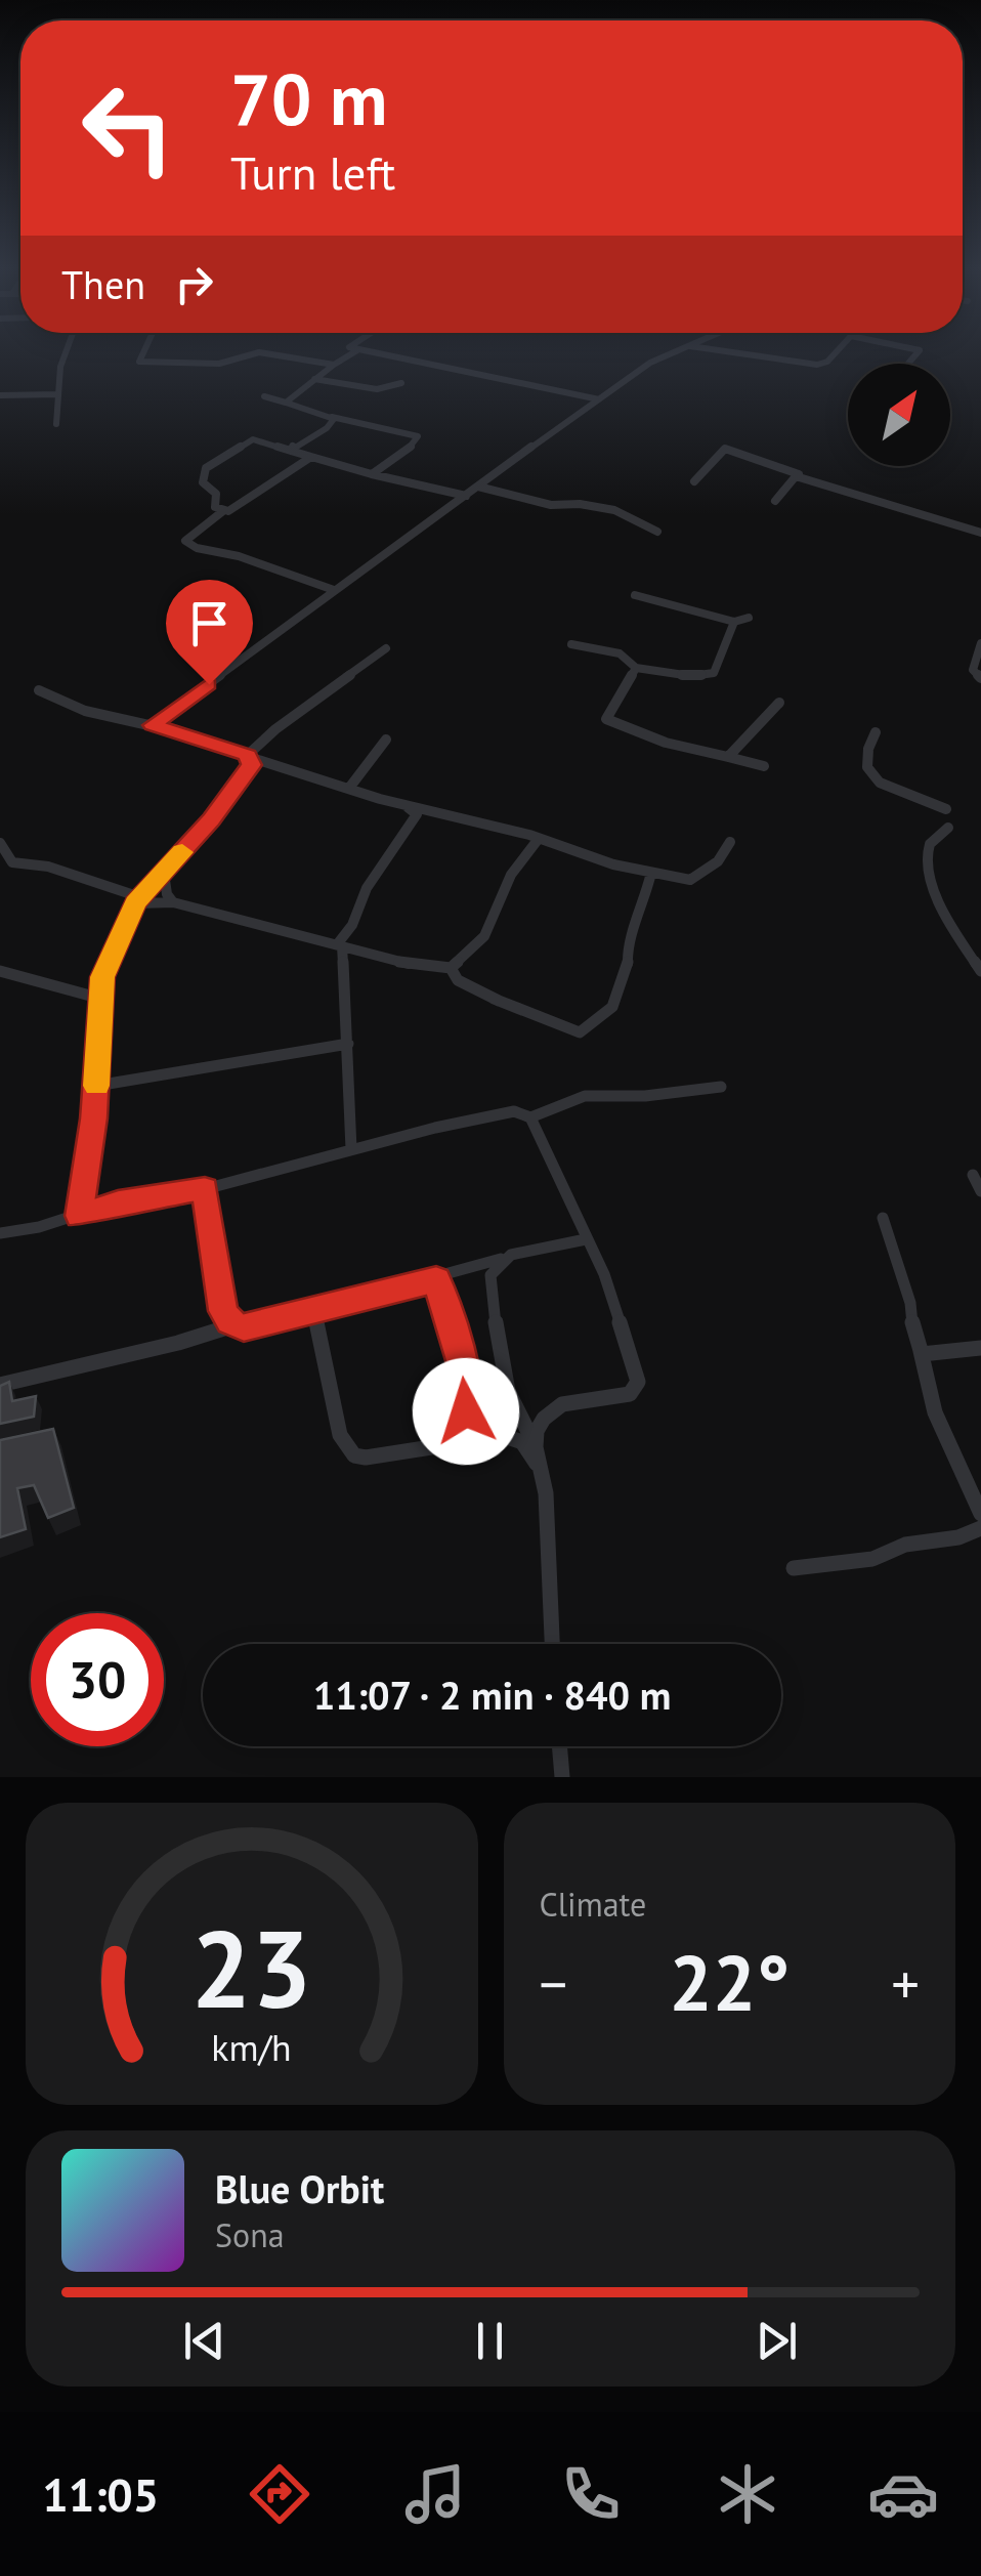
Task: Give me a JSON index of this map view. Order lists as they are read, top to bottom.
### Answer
{
  "north": "top right",
  "page": {
    "turn": ["70 m", "Turn left"],
    "then": "Then",
    "limit": "30",
    "trip": "11:07 · 2 min · 840 m",
    "tile": "Climate",
    "heat": ["−", "22°", "+"],
    "song": ["Blue Orbit", "Sona"],
    "tabs": "11:05",
    "gauge": ["23", "km/h"]
  }
}
